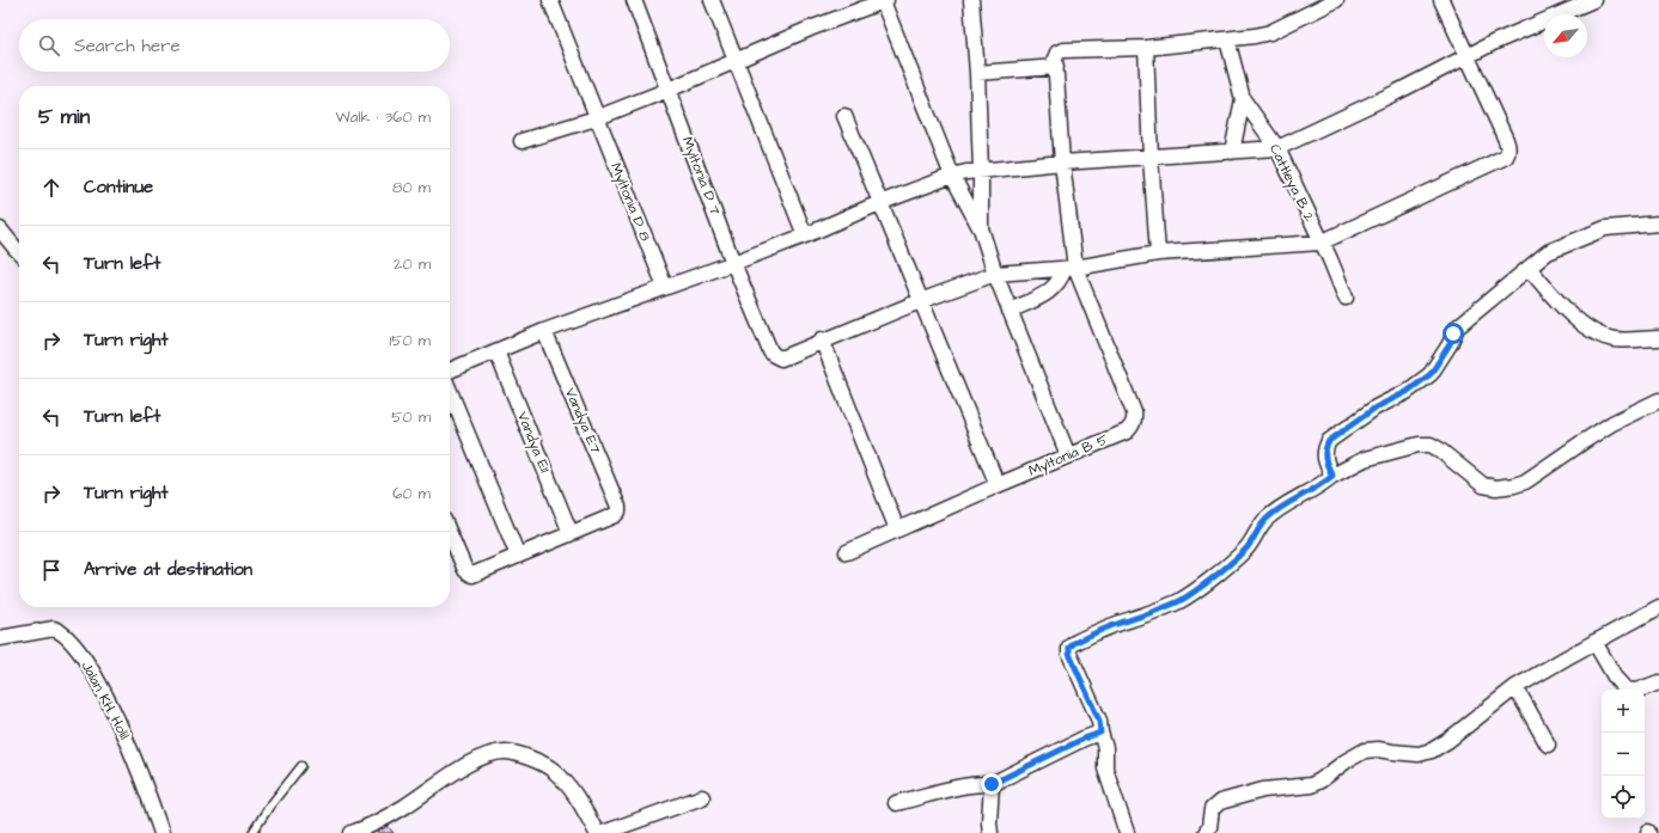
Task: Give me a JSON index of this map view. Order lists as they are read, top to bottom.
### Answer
{
  "streets": {
    "street": [
      "Myltonia D 7",
      "Cattleya B 2",
      "Myltonia D 8",
      "Vandya E7",
      "Vandya E11",
      "Myltonia B 5",
      "Jalan KH. Holil"
    ]
  },
  "crossings": [
    ["Vandya E7", "Vandya E11"]
  ],
  "north": "bottom left",
  "page": {
    "search": "Search here",
    "heading": ["5 min", "Walk · 360 m"],
    "list": [
      ["Continue", "80 m"],
      ["Turn left", "20 m"],
      ["Turn right", "150 m"],
      ["Turn left", "50 m"],
      ["Turn right", "60 m"],
      "Arrive at destination"
    ],
    "map_buttons": ["+", "−"]
  }
}
